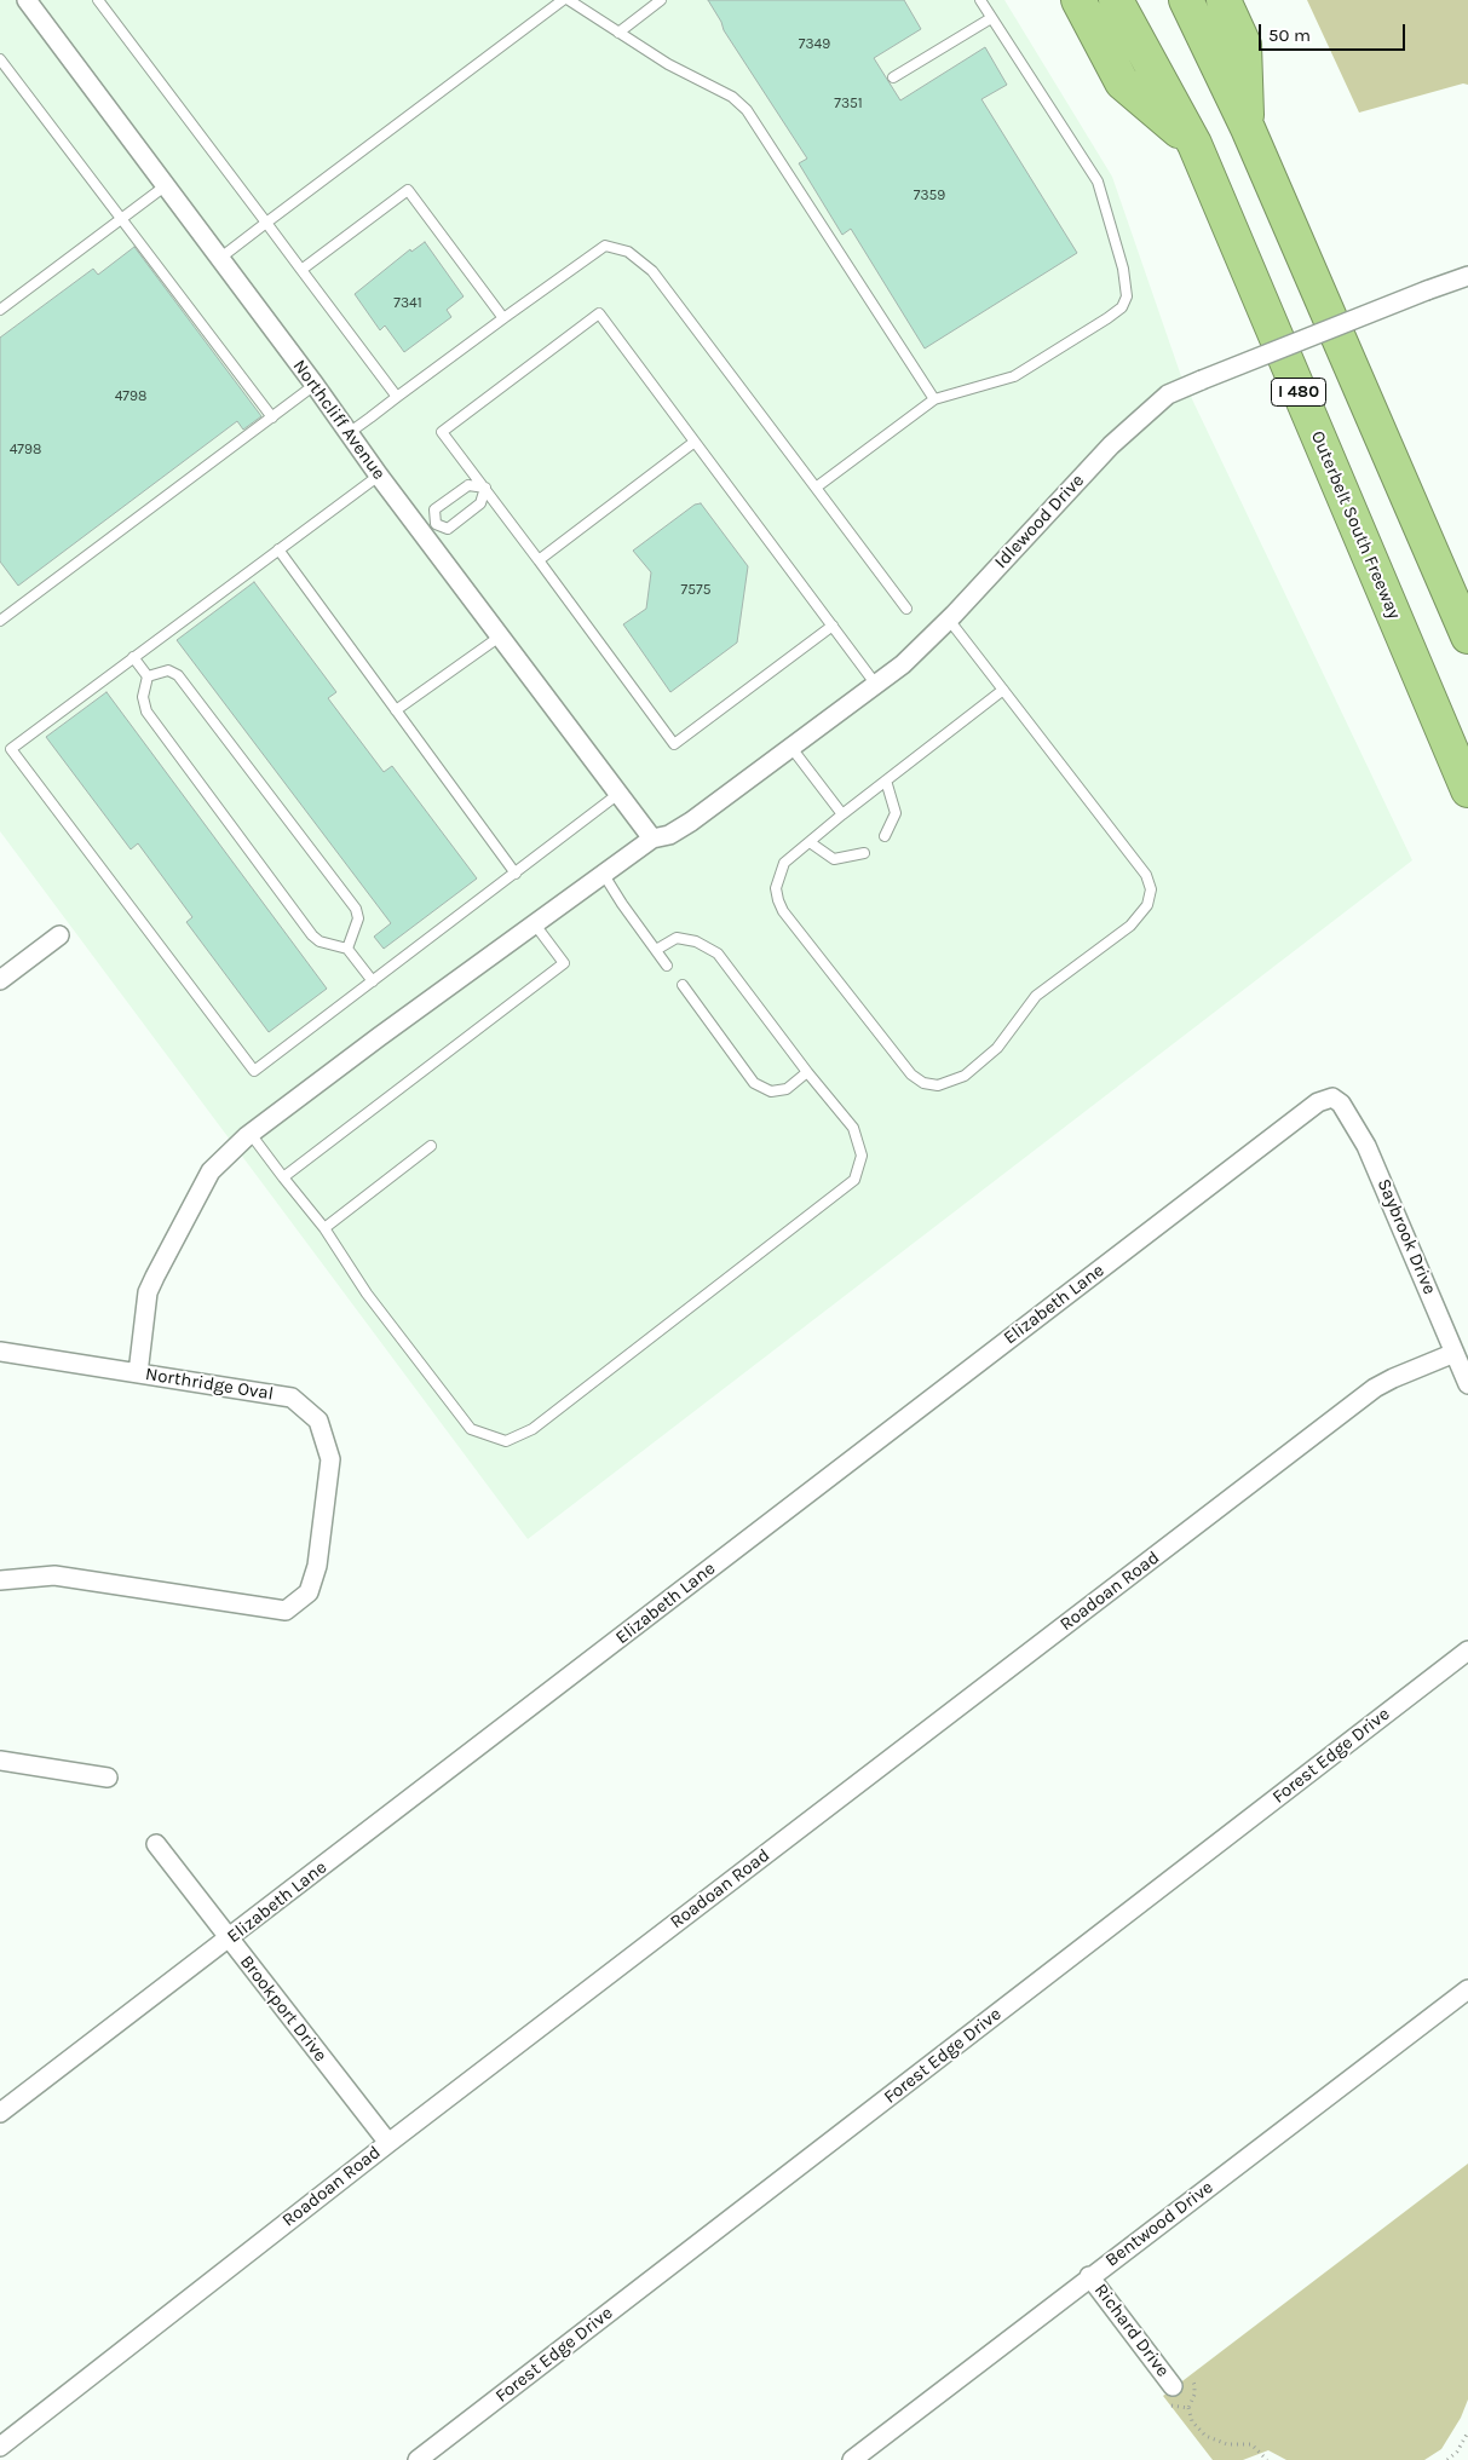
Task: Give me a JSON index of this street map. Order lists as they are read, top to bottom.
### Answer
{
  "streets": {
    "highway": ["I 480", "Outerbelt South Freeway"],
    "street": [
      "Northcliff Avenue",
      "Idlewood Drive",
      "Saybrook Drive",
      "Elizabeth Lane",
      "Northridge Oval",
      "Roadoan Road",
      "Forest Edge Drive",
      "Brookport Drive",
      "Bentwood Drive",
      "Richard Drive"
    ]
  },
  "crossings": [
    ["Northcliff Avenue", "Idlewood Drive"],
    ["Idlewood Drive", "Northridge Oval"],
    ["Saybrook Drive", "Elizabeth Lane"],
    ["Saybrook Drive", "Roadoan Road"],
    ["Elizabeth Lane", "Brookport Drive"],
    ["Roadoan Road", "Brookport Drive"],
    ["Bentwood Drive", "Richard Drive"]
  ],
  "house_numbers": [
    "7349",
    "7351",
    "7359",
    "7341",
    "4798",
    "4798",
    "7575"
  ],
  "scale_bar": "50 m"
}
